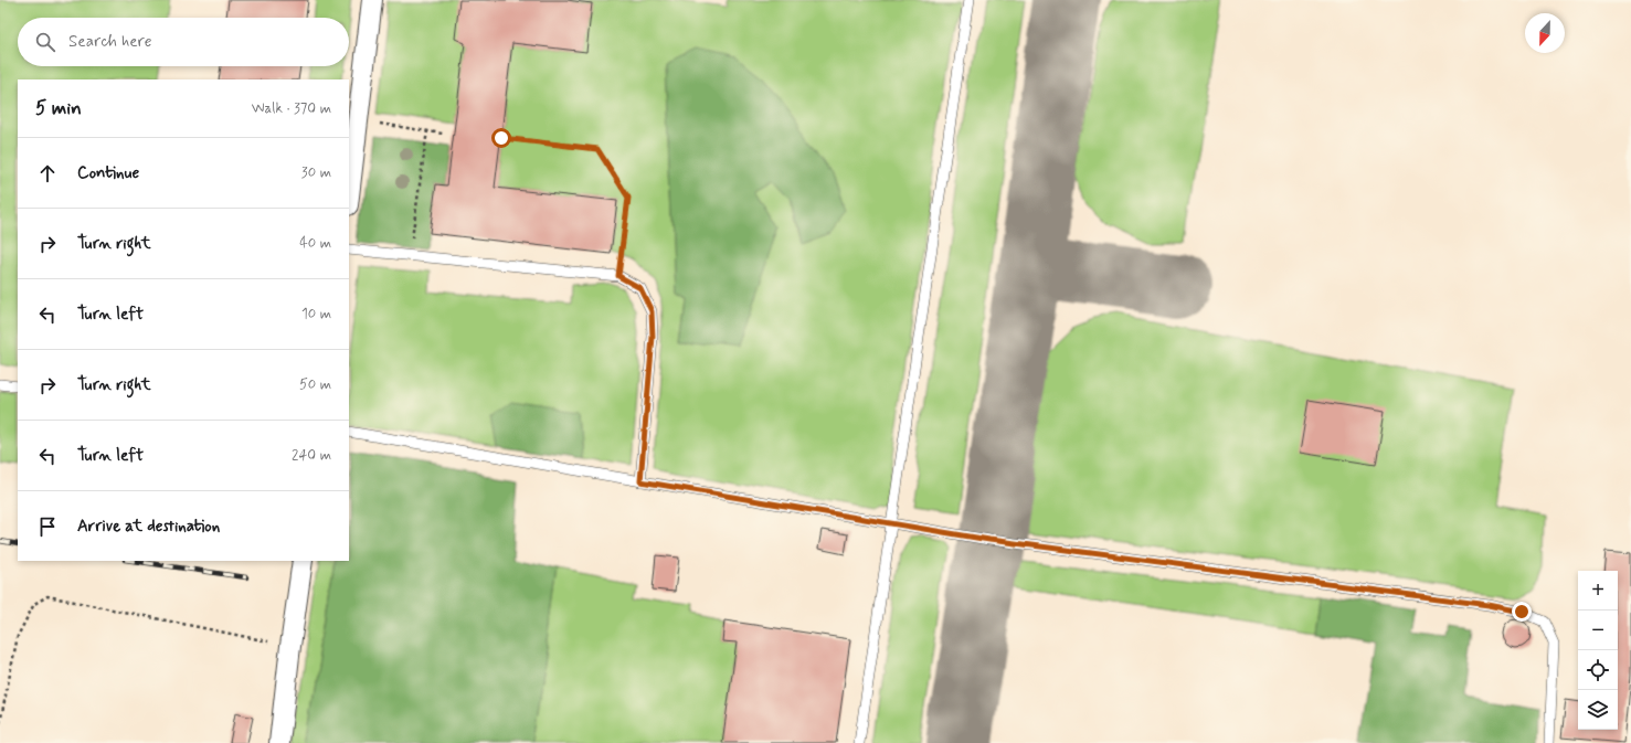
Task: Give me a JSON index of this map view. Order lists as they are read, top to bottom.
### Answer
{
  "north": "bottom",
  "page": {
    "search": "Search here",
    "heading": ["5 min", "Walk · 370 m"],
    "list": [
      ["Continue", "30 m"],
      ["Turn right", "40 m"],
      ["Turn left", "10 m"],
      ["Turn right", "50 m"],
      ["Turn left", "240 m"],
      "Arrive at destination"
    ],
    "map_buttons": ["+", "−"]
  }
}
